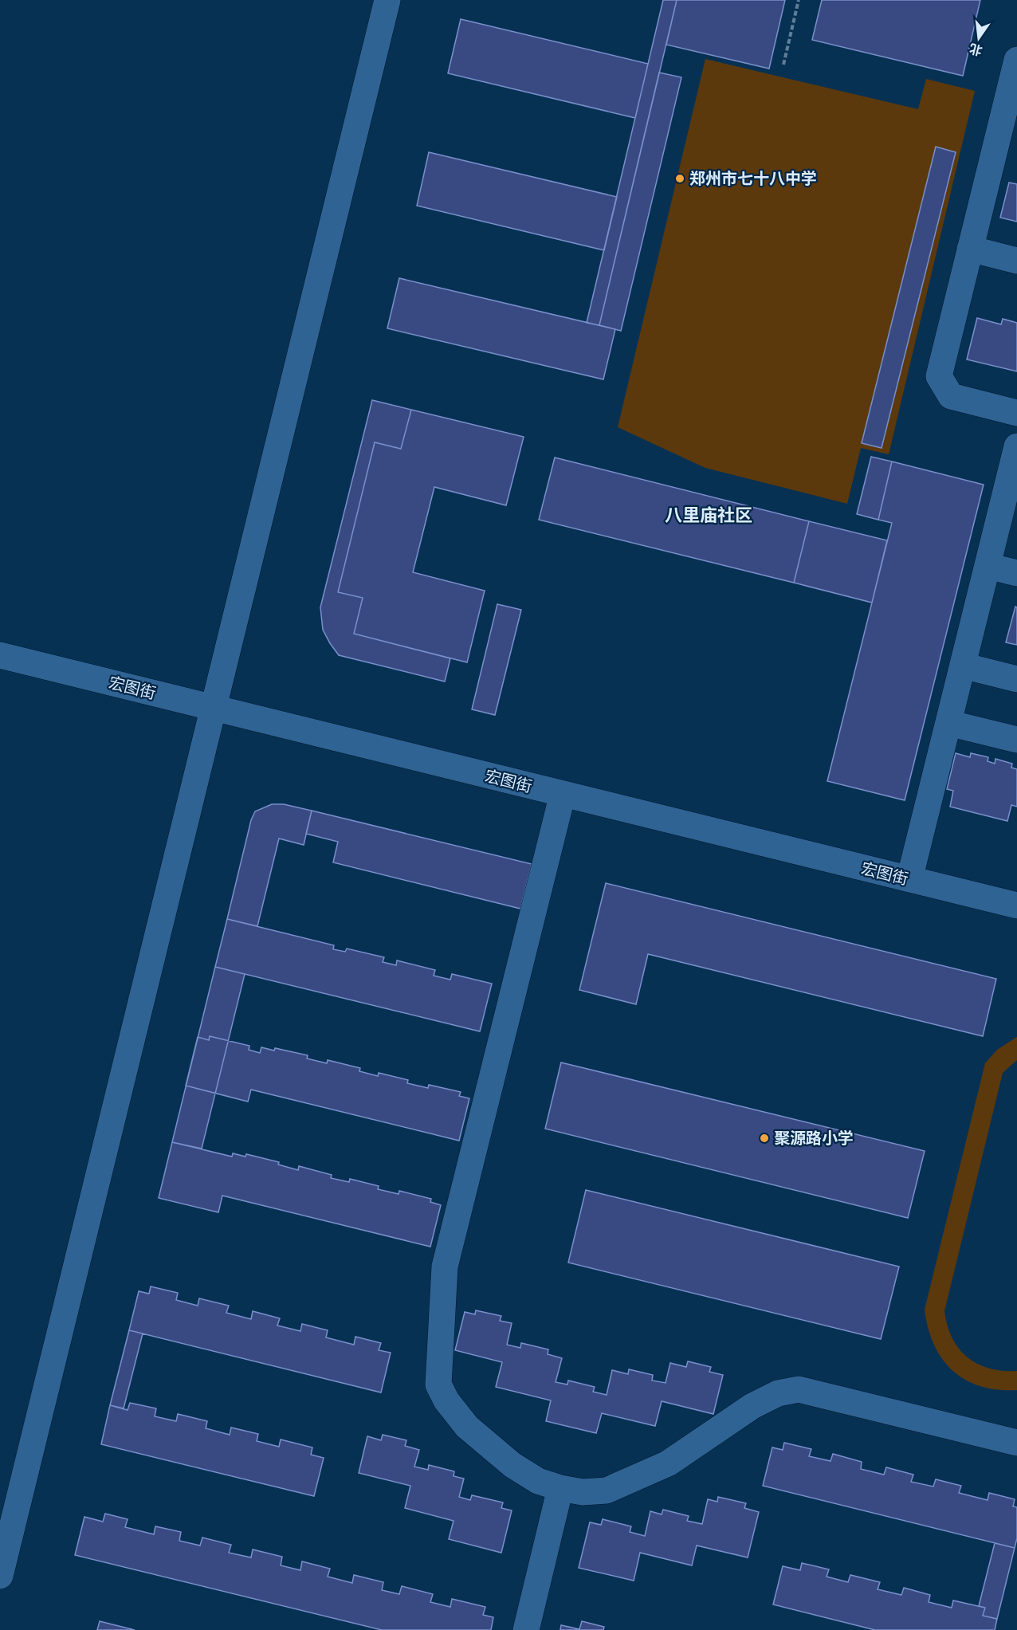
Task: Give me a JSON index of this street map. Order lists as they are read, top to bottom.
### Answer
{
  "streets": {
    "street": ["宏图街"]
  },
  "districts": ["八里庙社区"],
  "places": ["郑州市七十八中学", "聚源路小学"],
  "north": "bottom"
}
